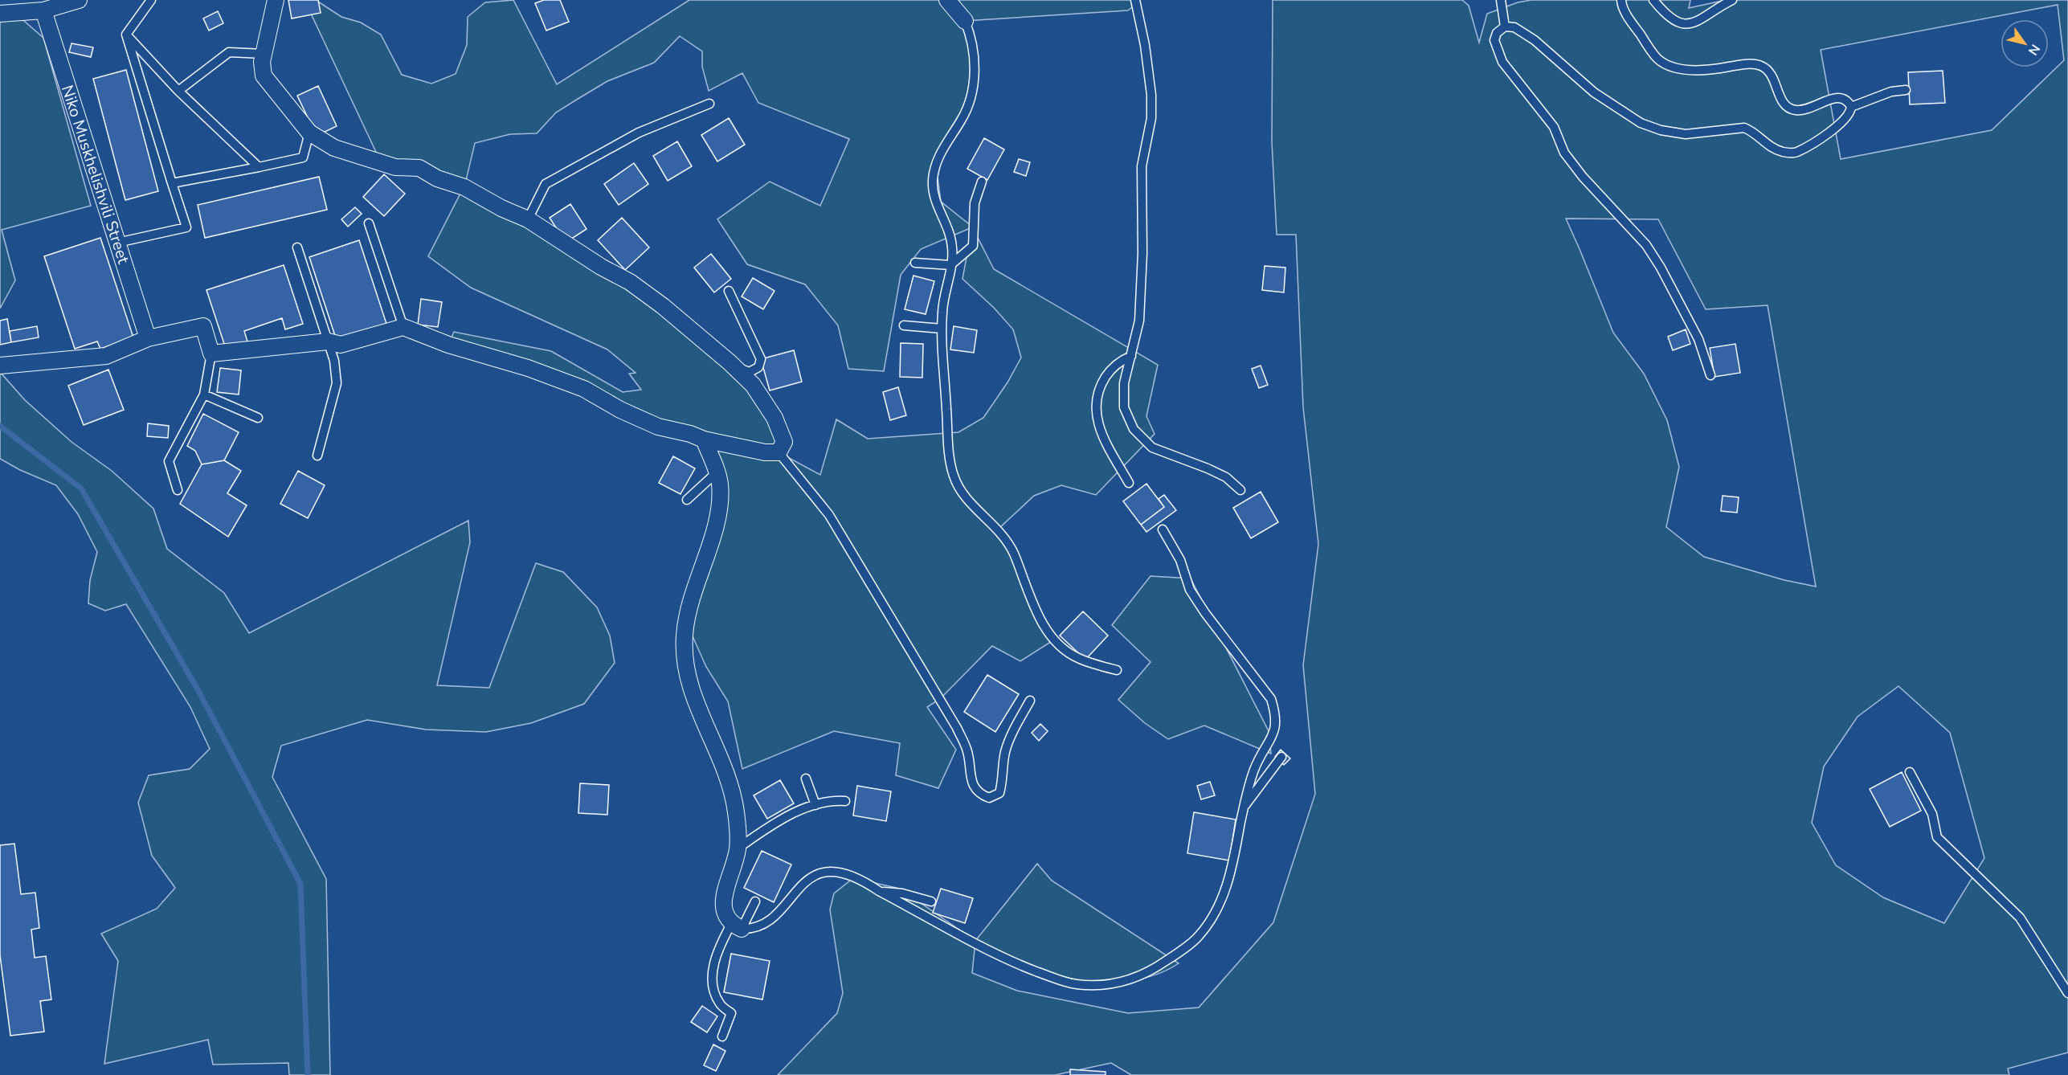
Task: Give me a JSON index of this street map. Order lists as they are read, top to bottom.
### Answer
{
  "streets": {
    "street": ["Niko Muskhelishvili Street"]
  },
  "north": "bottom right"
}
